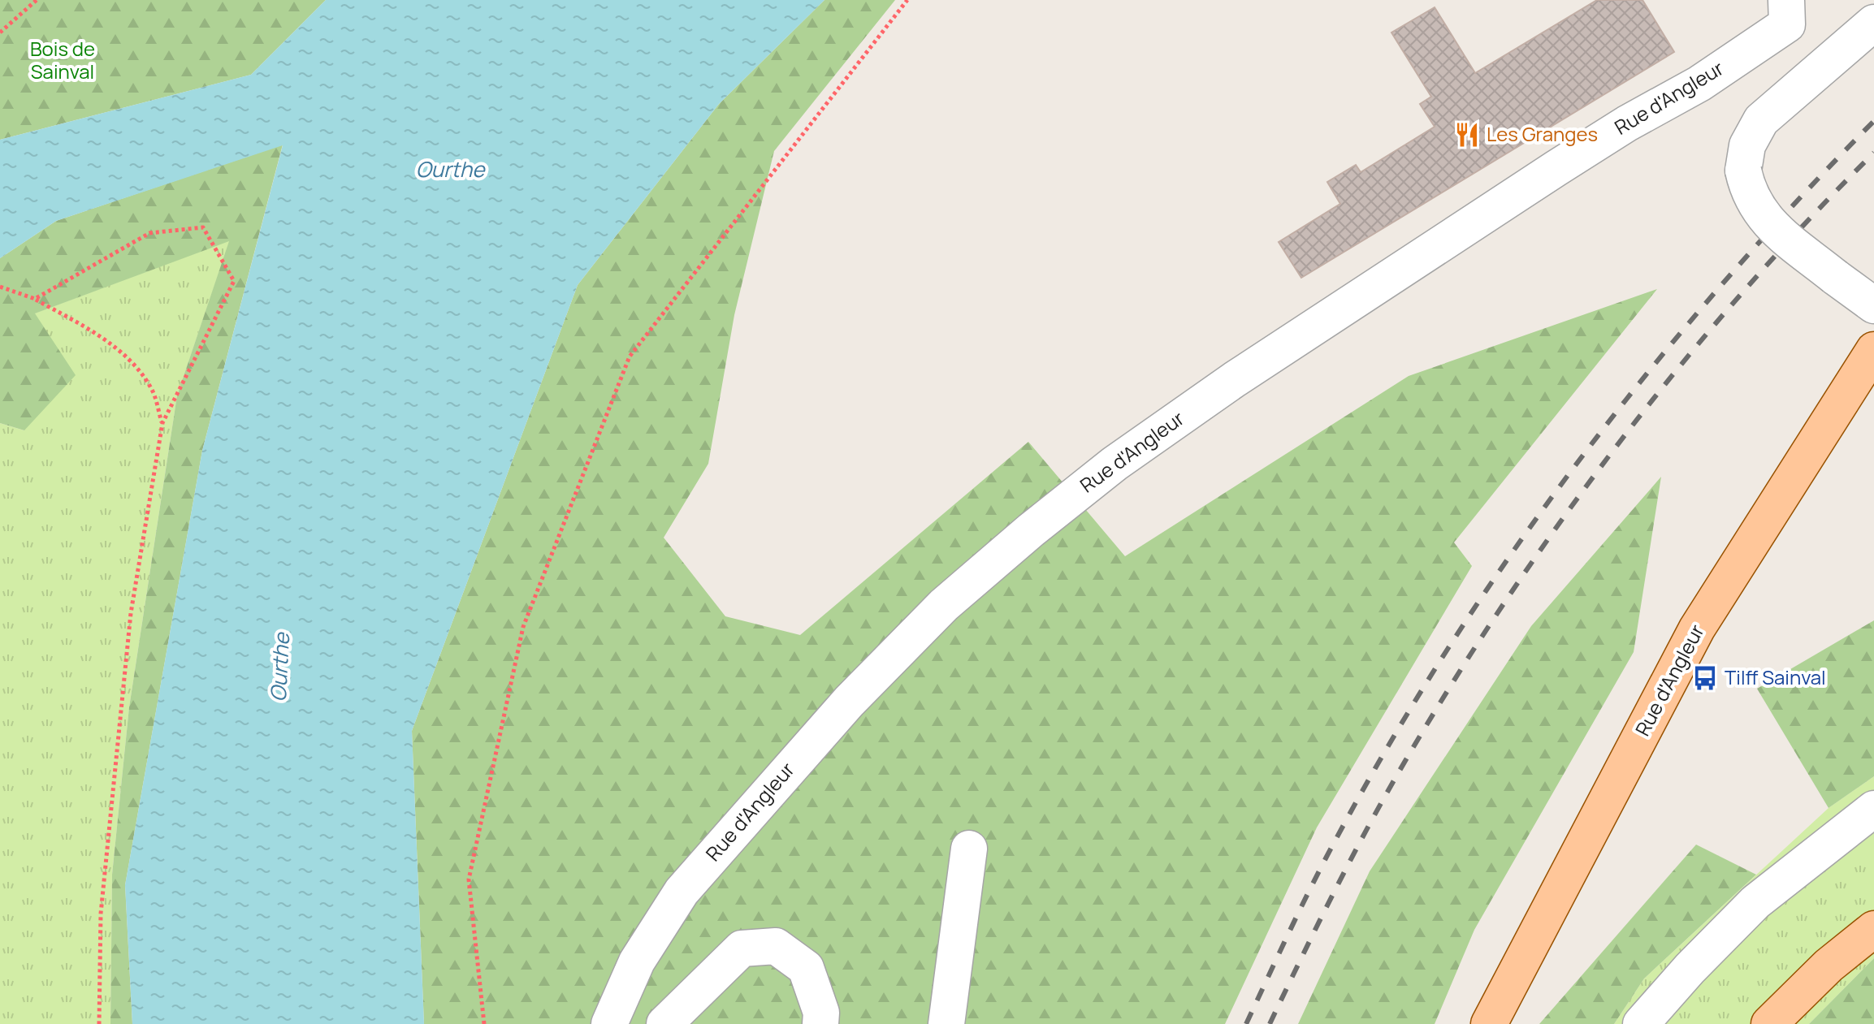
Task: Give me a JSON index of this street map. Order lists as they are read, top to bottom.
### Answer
{
  "streets": {
    "main road": ["Rue d'Angleur"]
  },
  "water": ["Ourthe"],
  "parks": ["Bois de Sainval"],
  "places": {
    "restaurant": ["Les Granges"],
    "bus stop": ["Tilff Sainval"]
  }
}
